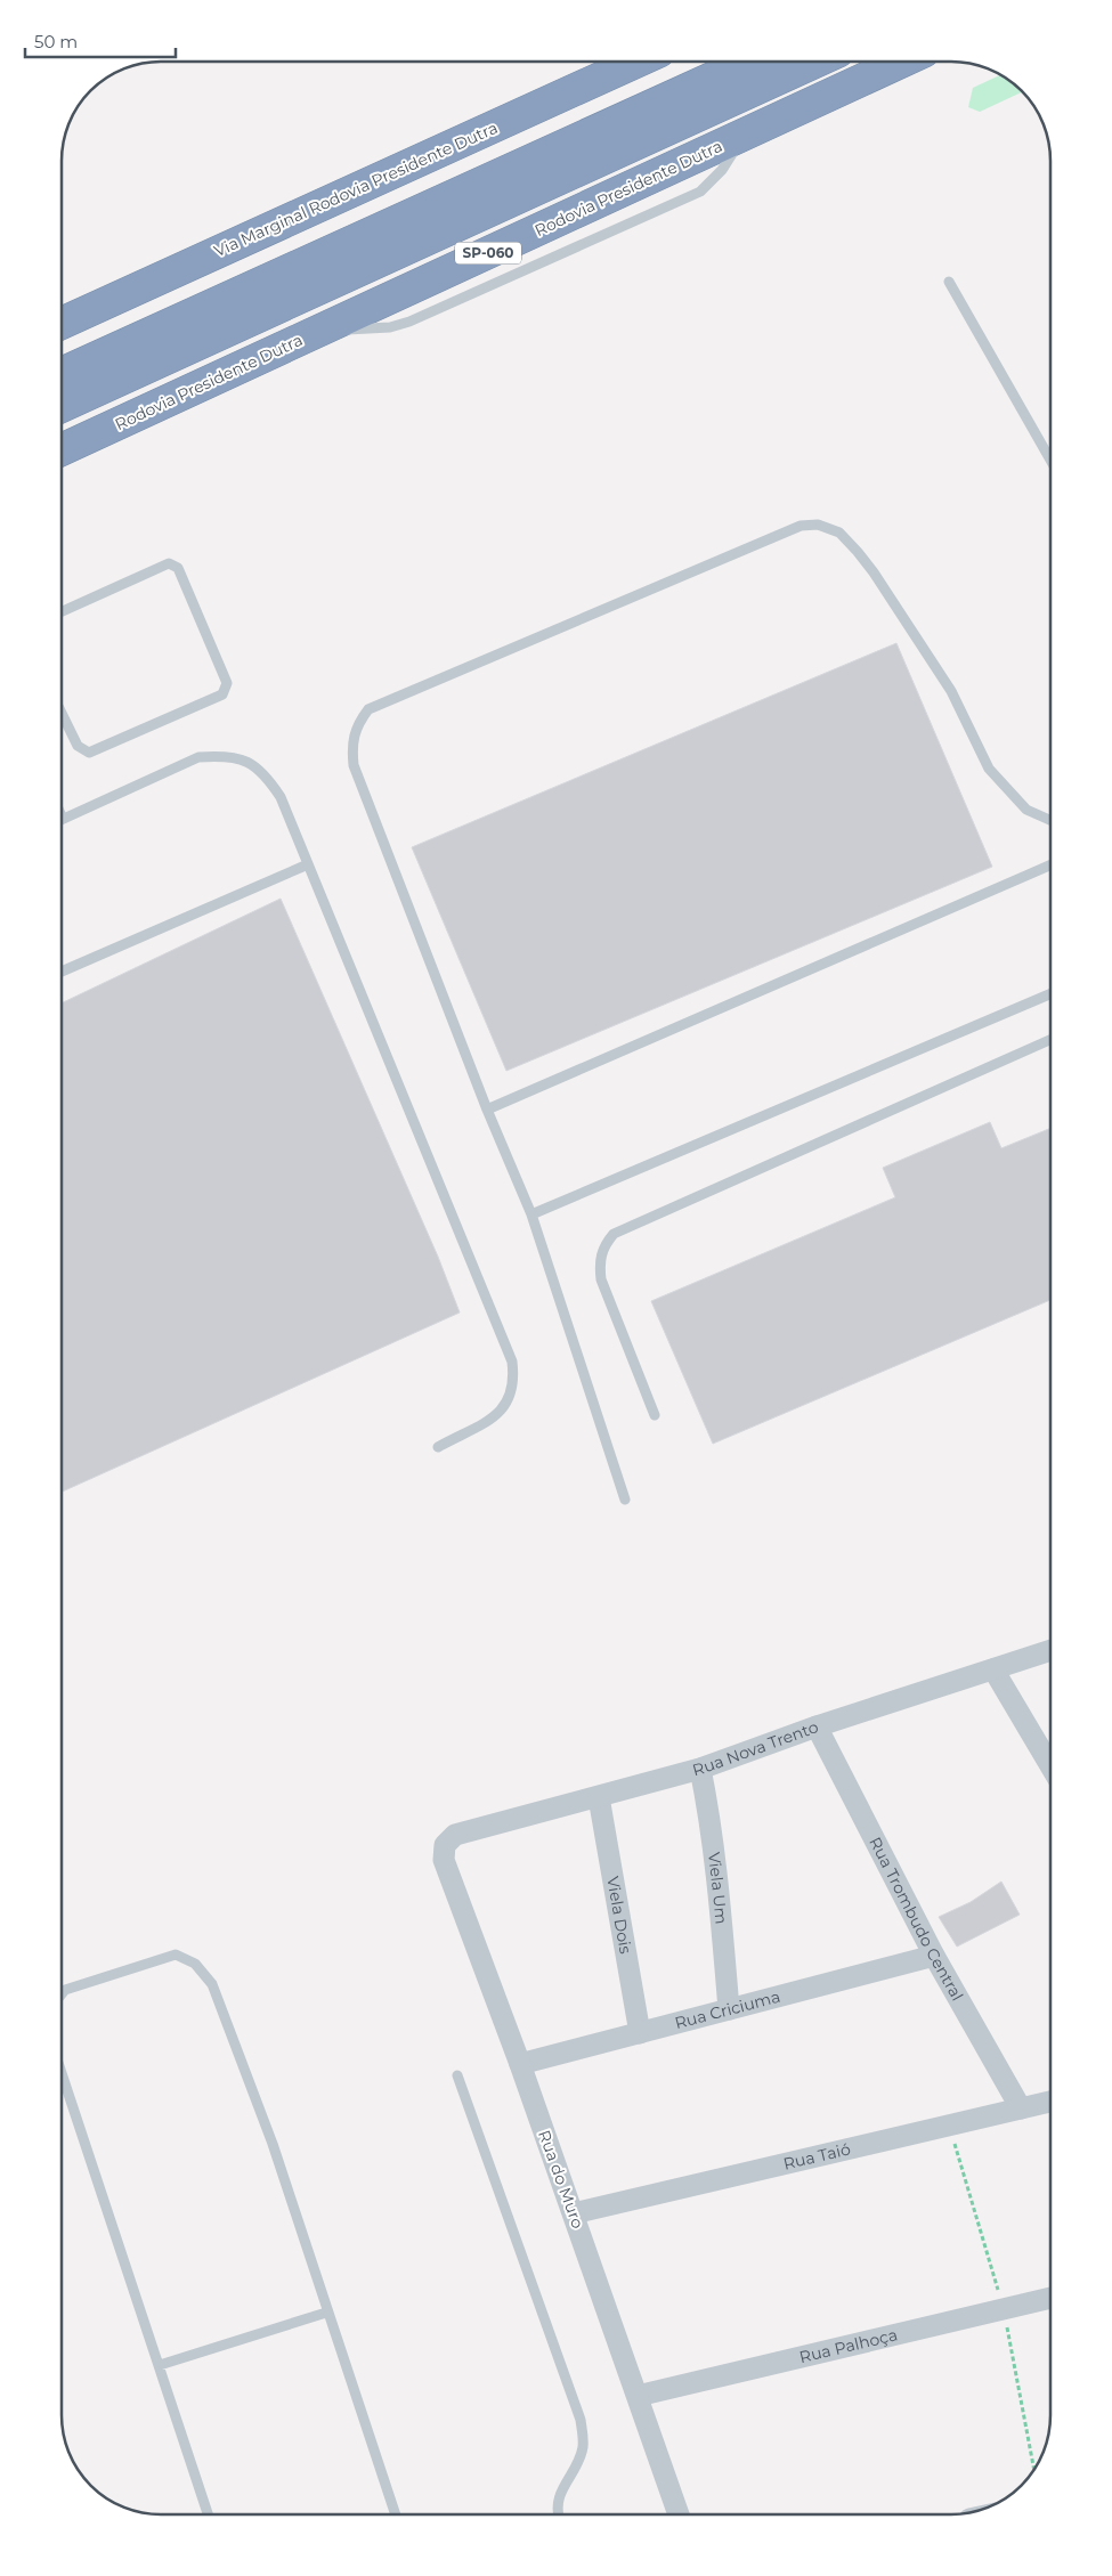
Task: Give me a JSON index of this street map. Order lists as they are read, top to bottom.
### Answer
{
  "streets": {
    "highway": ["Rodovia Presidente Dutra", "Via Marginal Rodovia Presidente Dutra", "SP-060"],
    "street": [
      "Rua Nova Trento",
      "Viela Um",
      "Viela Dois",
      "Rua Trombudo Central",
      "Rua Criciuma",
      "Rua Taió",
      "Rua do Muro",
      "Rua Palhoça"
    ]
  },
  "crossings": [
    ["Rua Nova Trento", "Viela Um"],
    ["Rua Nova Trento", "Viela Dois"],
    ["Rua Nova Trento", "Rua Trombudo Central"],
    ["Rua Nova Trento", "Rua do Muro"],
    ["Viela Um", "Rua Criciuma"],
    ["Viela Dois", "Rua Criciuma"],
    ["Rua Trombudo Central", "Rua Criciuma"],
    ["Rua Trombudo Central", "Rua Taió"],
    ["Rua Criciuma", "Rua do Muro"],
    ["Rua Taió", "Rua do Muro"],
    ["Rua do Muro", "Rua Palhoça"]
  ],
  "scale_bar": "50 m"
}
